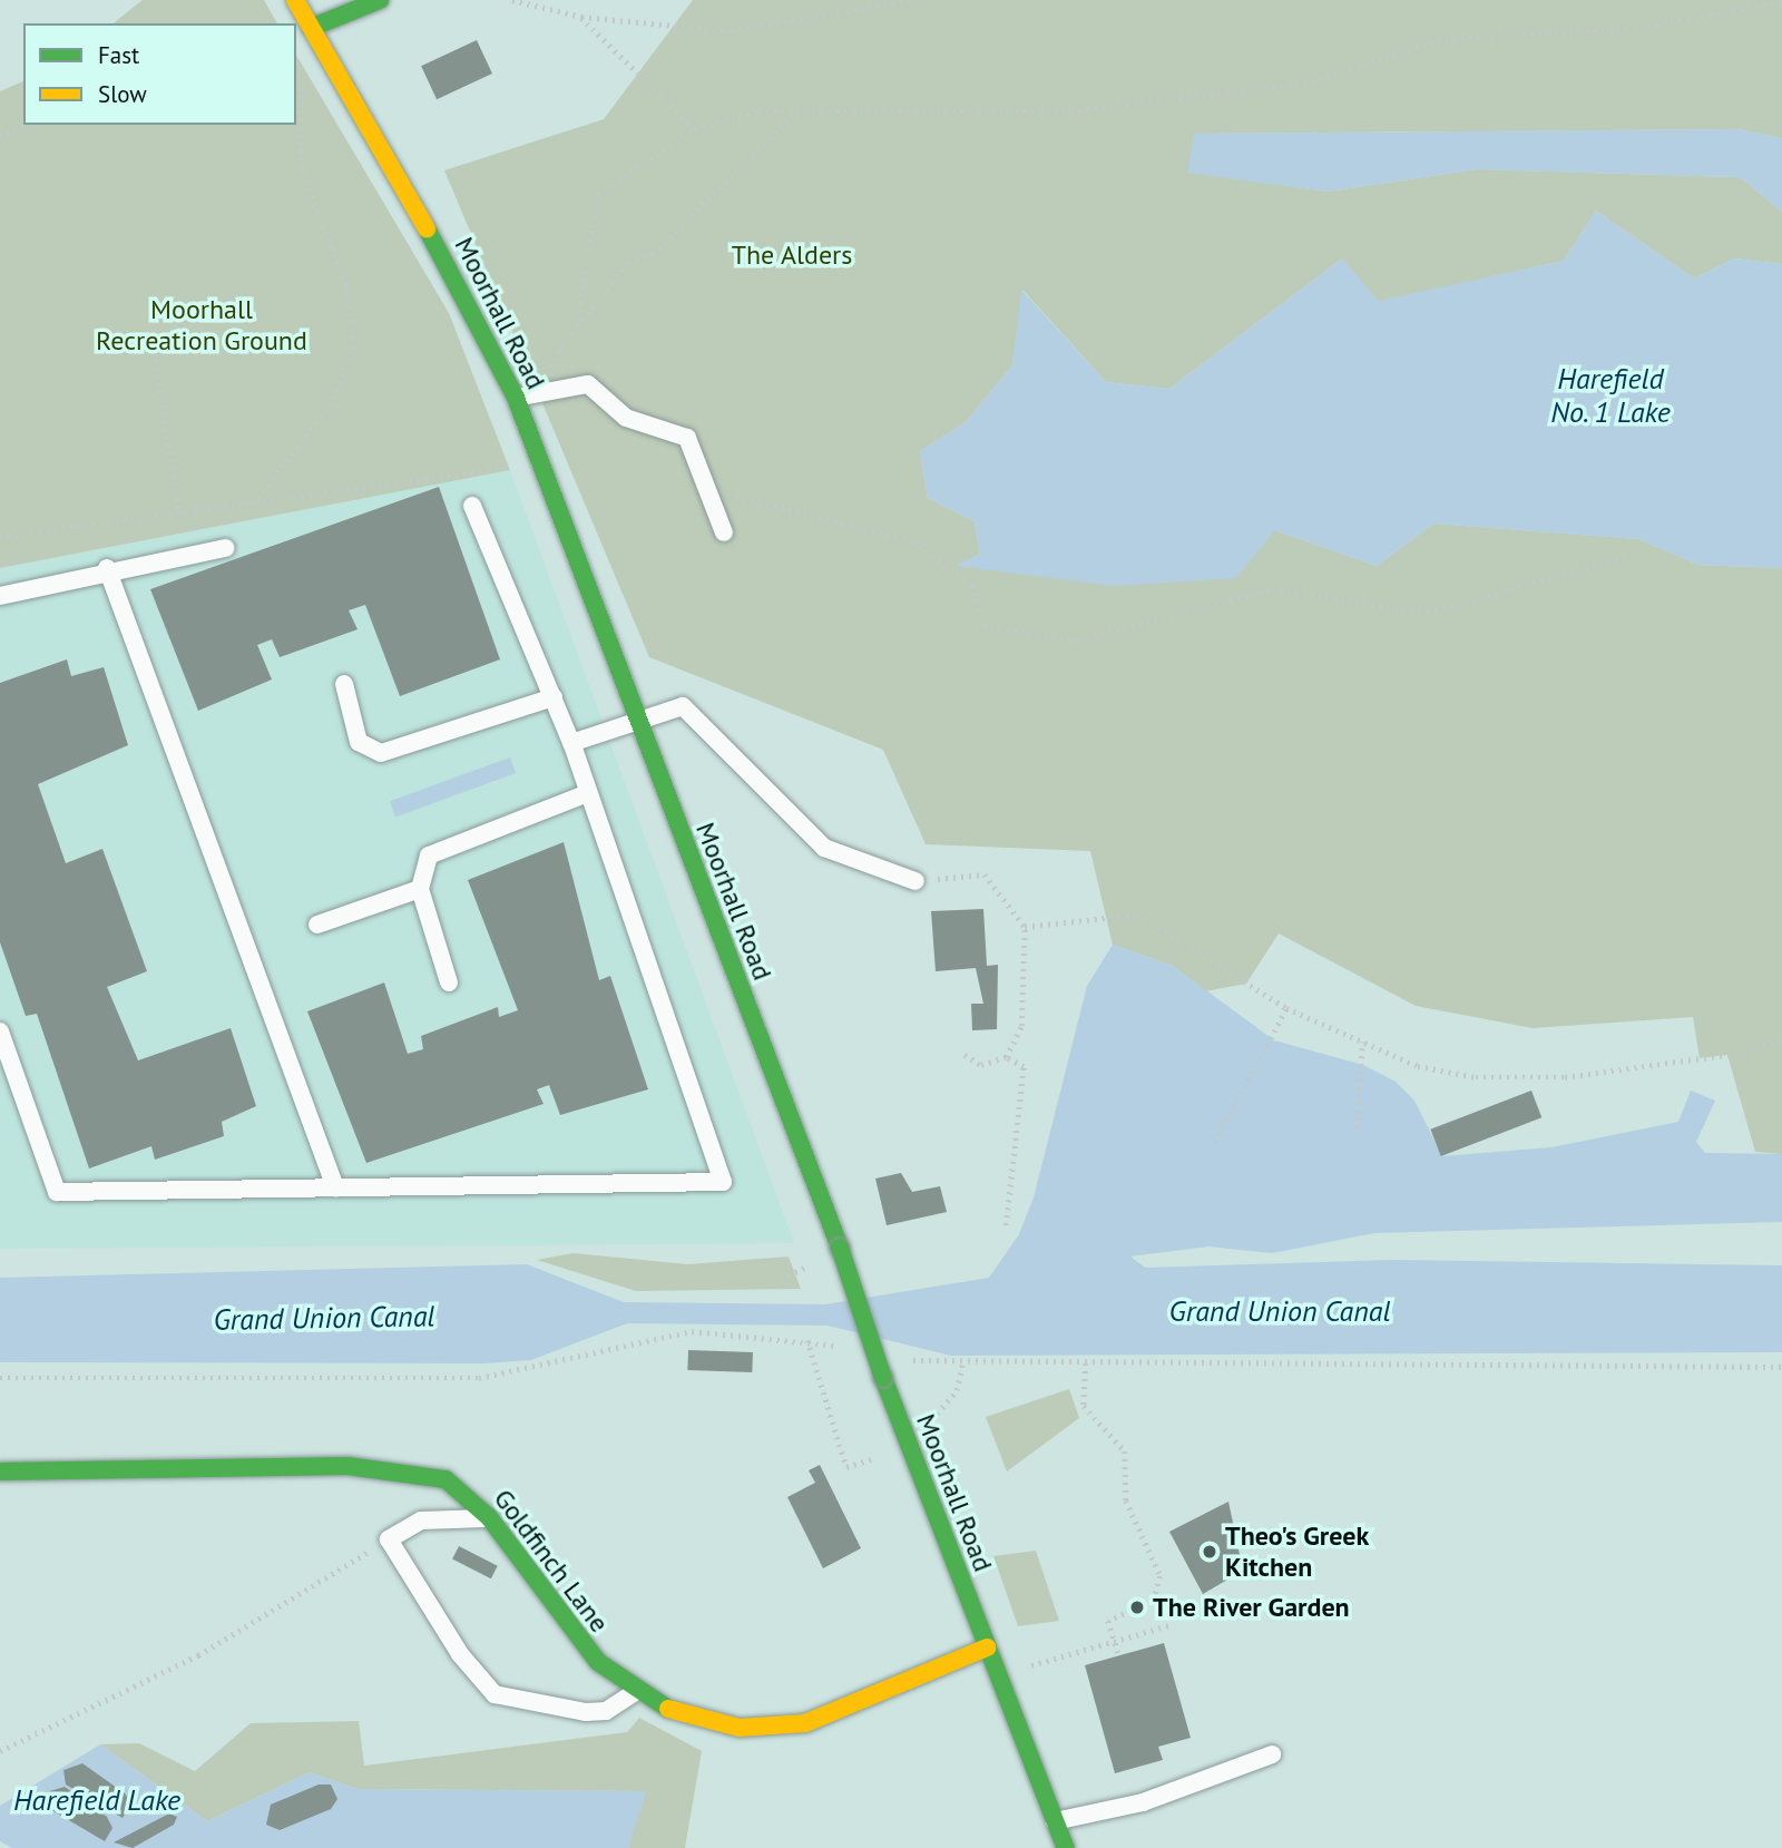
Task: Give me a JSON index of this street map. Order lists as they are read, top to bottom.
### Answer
{
  "streets": {
    "street": ["Moorhall Road", "Goldfinch Lane"]
  },
  "crossings": [
    ["Moorhall Road", "Goldfinch Lane"]
  ],
  "water": ["Harefield No. 1 Lake", "Grand Union Canal", "Harefield Lake"],
  "parks": ["The Alders", "Moorhall Recreation Ground"],
  "places": ["Theo's Greek Kitchen", "The River Garden"],
  "legend": ["Fast", "Slow"]
}
